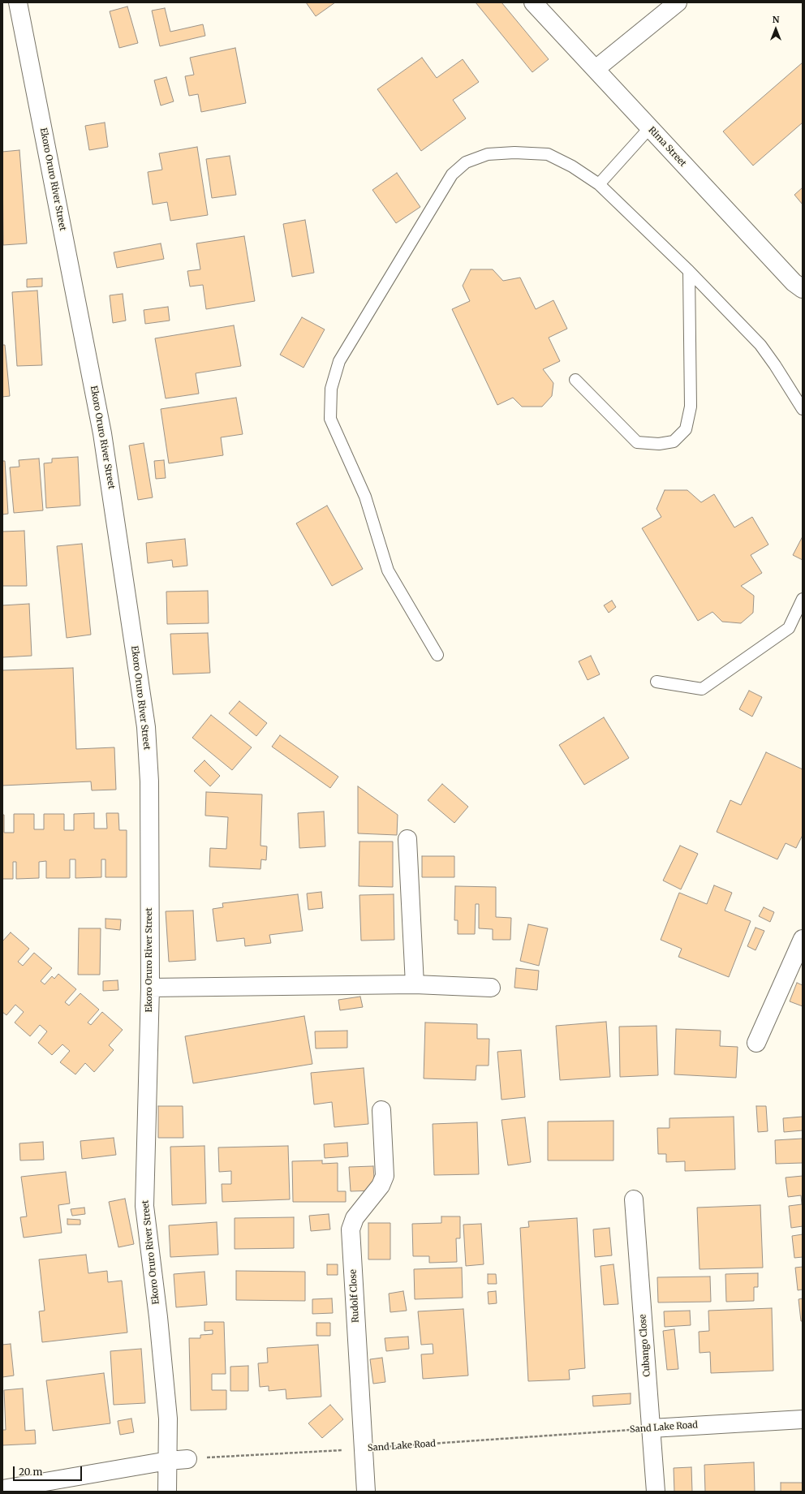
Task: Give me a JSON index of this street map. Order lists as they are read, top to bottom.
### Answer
{
  "streets": {
    "street": [
      "Rima Street",
      "Ekoro Oruro River Street",
      "Rudolf Close",
      "Cubango Close",
      "Sand Lake Road"
    ]
  },
  "crossings": [
    ["Rudolf Close", "Sand Lake Road"],
    ["Cubango Close", "Sand Lake Road"]
  ],
  "scale_bar": "20 m",
  "north": "top"
}
